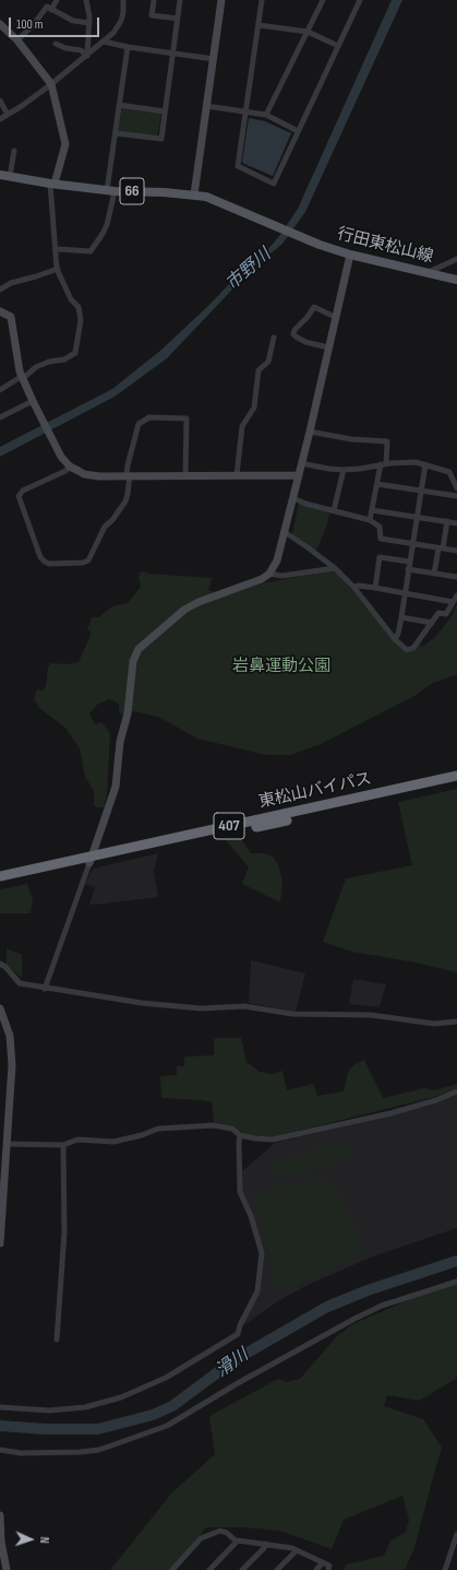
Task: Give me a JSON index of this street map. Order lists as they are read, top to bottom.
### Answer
{
  "streets": {
    "highway": ["東松山バイパス", "407"],
    "main road": ["66", "行田東松山線"]
  },
  "crossings": [
    ["66", "行田東松山線"]
  ],
  "water": ["市野川", "滑川"],
  "parks": ["岩鼻運動公園"],
  "scale_bar": "100 m",
  "north": "right"
}
